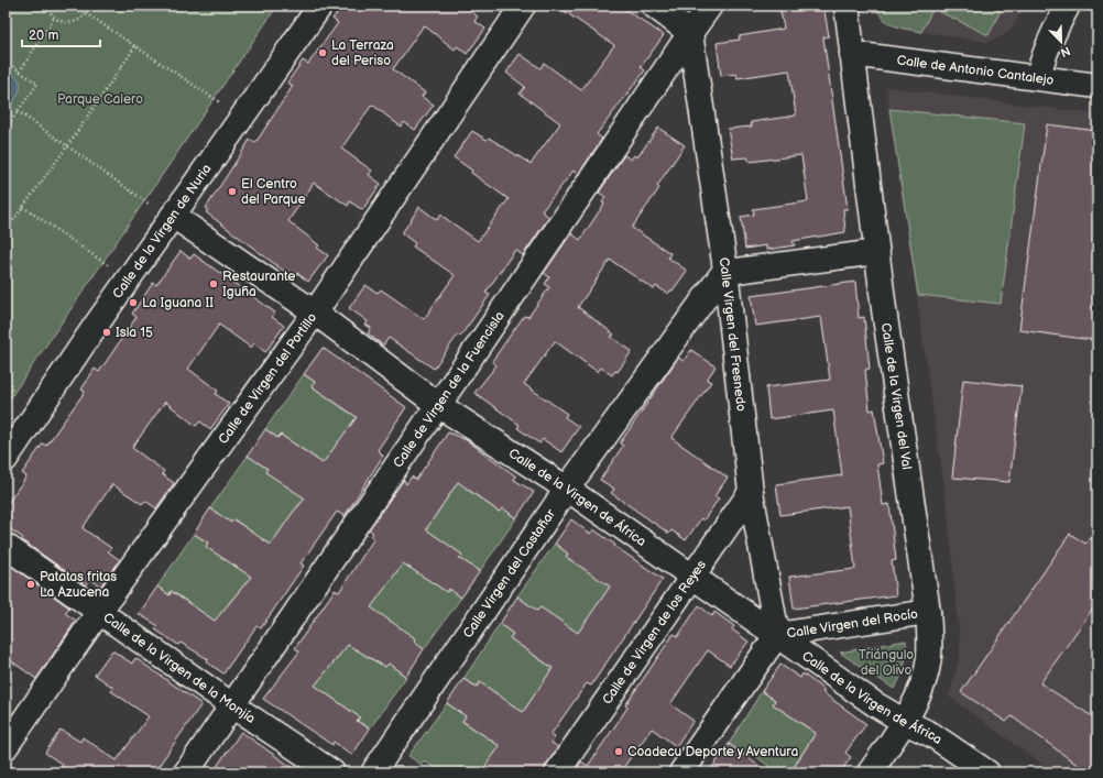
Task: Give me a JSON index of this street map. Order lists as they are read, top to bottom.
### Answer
{
  "streets": {
    "street": [
      "Calle de Antonio Cantalejo",
      "Calle de la Virgen de Nuria",
      "Calle Virgen del Fresnedo",
      "Calle de Virgen del Portillo",
      "Calle de Virgen de la Fuencisla",
      "Calle de la Virgen del Val",
      "Calle de la Virgen de África",
      "Calle Virgen del Castañar",
      "Calle Virgen del Rocío",
      "Calle de Virgen de los Reyes",
      "Calle de la Virgen de la Monjía"
    ]
  },
  "crossings": [
    ["Calle de Antonio Cantalejo", "Calle de la Virgen del Val"],
    ["Calle de la Virgen de Nuria", "Calle de la Virgen de África"],
    ["Calle Virgen del Fresnedo", "Calle de Virgen de la Fuencisla"],
    ["Calle Virgen del Fresnedo", "Calle de la Virgen de África"],
    ["Calle Virgen del Fresnedo", "Calle Virgen del Castañar"],
    ["Calle Virgen del Fresnedo", "Calle Virgen del Rocío"],
    ["Calle Virgen del Fresnedo", "Calle de Virgen de los Reyes"],
    ["Calle de Virgen del Portillo", "Calle de la Virgen de África"],
    ["Calle de Virgen del Portillo", "Calle de la Virgen de la Monjía"],
    ["Calle de Virgen de la Fuencisla", "Calle de la Virgen de África"],
    ["Calle de Virgen de la Fuencisla", "Calle de la Virgen de la Monjía"],
    ["Calle de la Virgen del Val", "Calle de la Virgen de África"],
    ["Calle de la Virgen del Val", "Calle Virgen del Rocío"],
    ["Calle de la Virgen de África", "Calle Virgen del Castañar"],
    ["Calle de la Virgen de África", "Calle Virgen del Rocío"],
    ["Calle de la Virgen de África", "Calle de Virgen de los Reyes"]
  ],
  "parks": ["Parque Calero", "Triángulo del Olivo"],
  "places": [
    "La Terraza del Periso",
    "El Centro del Parque",
    "Restaurante Iguña",
    "La Iguana II",
    "Isla 15",
    "Patatas fritas La Azucena",
    "Coadecu Deporte y Aventura"
  ],
  "scale_bar": "20 m",
  "north": "bottom right"
}
